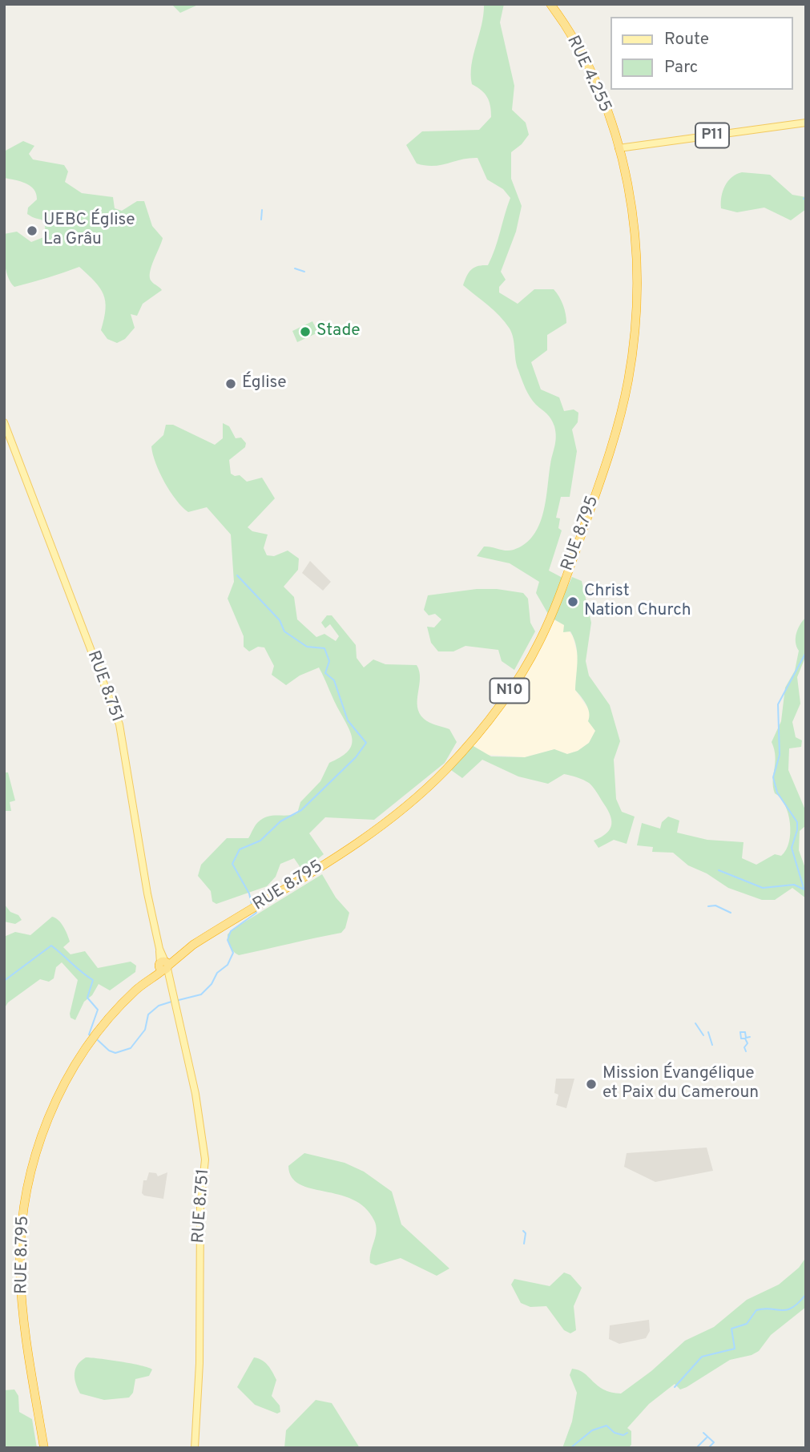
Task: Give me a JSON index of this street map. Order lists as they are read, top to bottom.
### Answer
{
  "streets": {
    "highway": ["RUE 4.255", "RUE 8.795", "N10"],
    "main road": ["P11", "RUE 8.751"]
  },
  "crossings": [
    ["RUE 4.255", "P11"],
    ["RUE 4.255", "RUE 8.795"],
    ["P11", "RUE 8.795"],
    ["RUE 8.795", "RUE 8.751"]
  ],
  "places": [
    "UEBC Église La Grâu",
    "Stade",
    "Église",
    "Christ Nation Church",
    "Mission Évangélique et Paix du Cameroun"
  ],
  "legend": ["Route", "Parc"]
}
